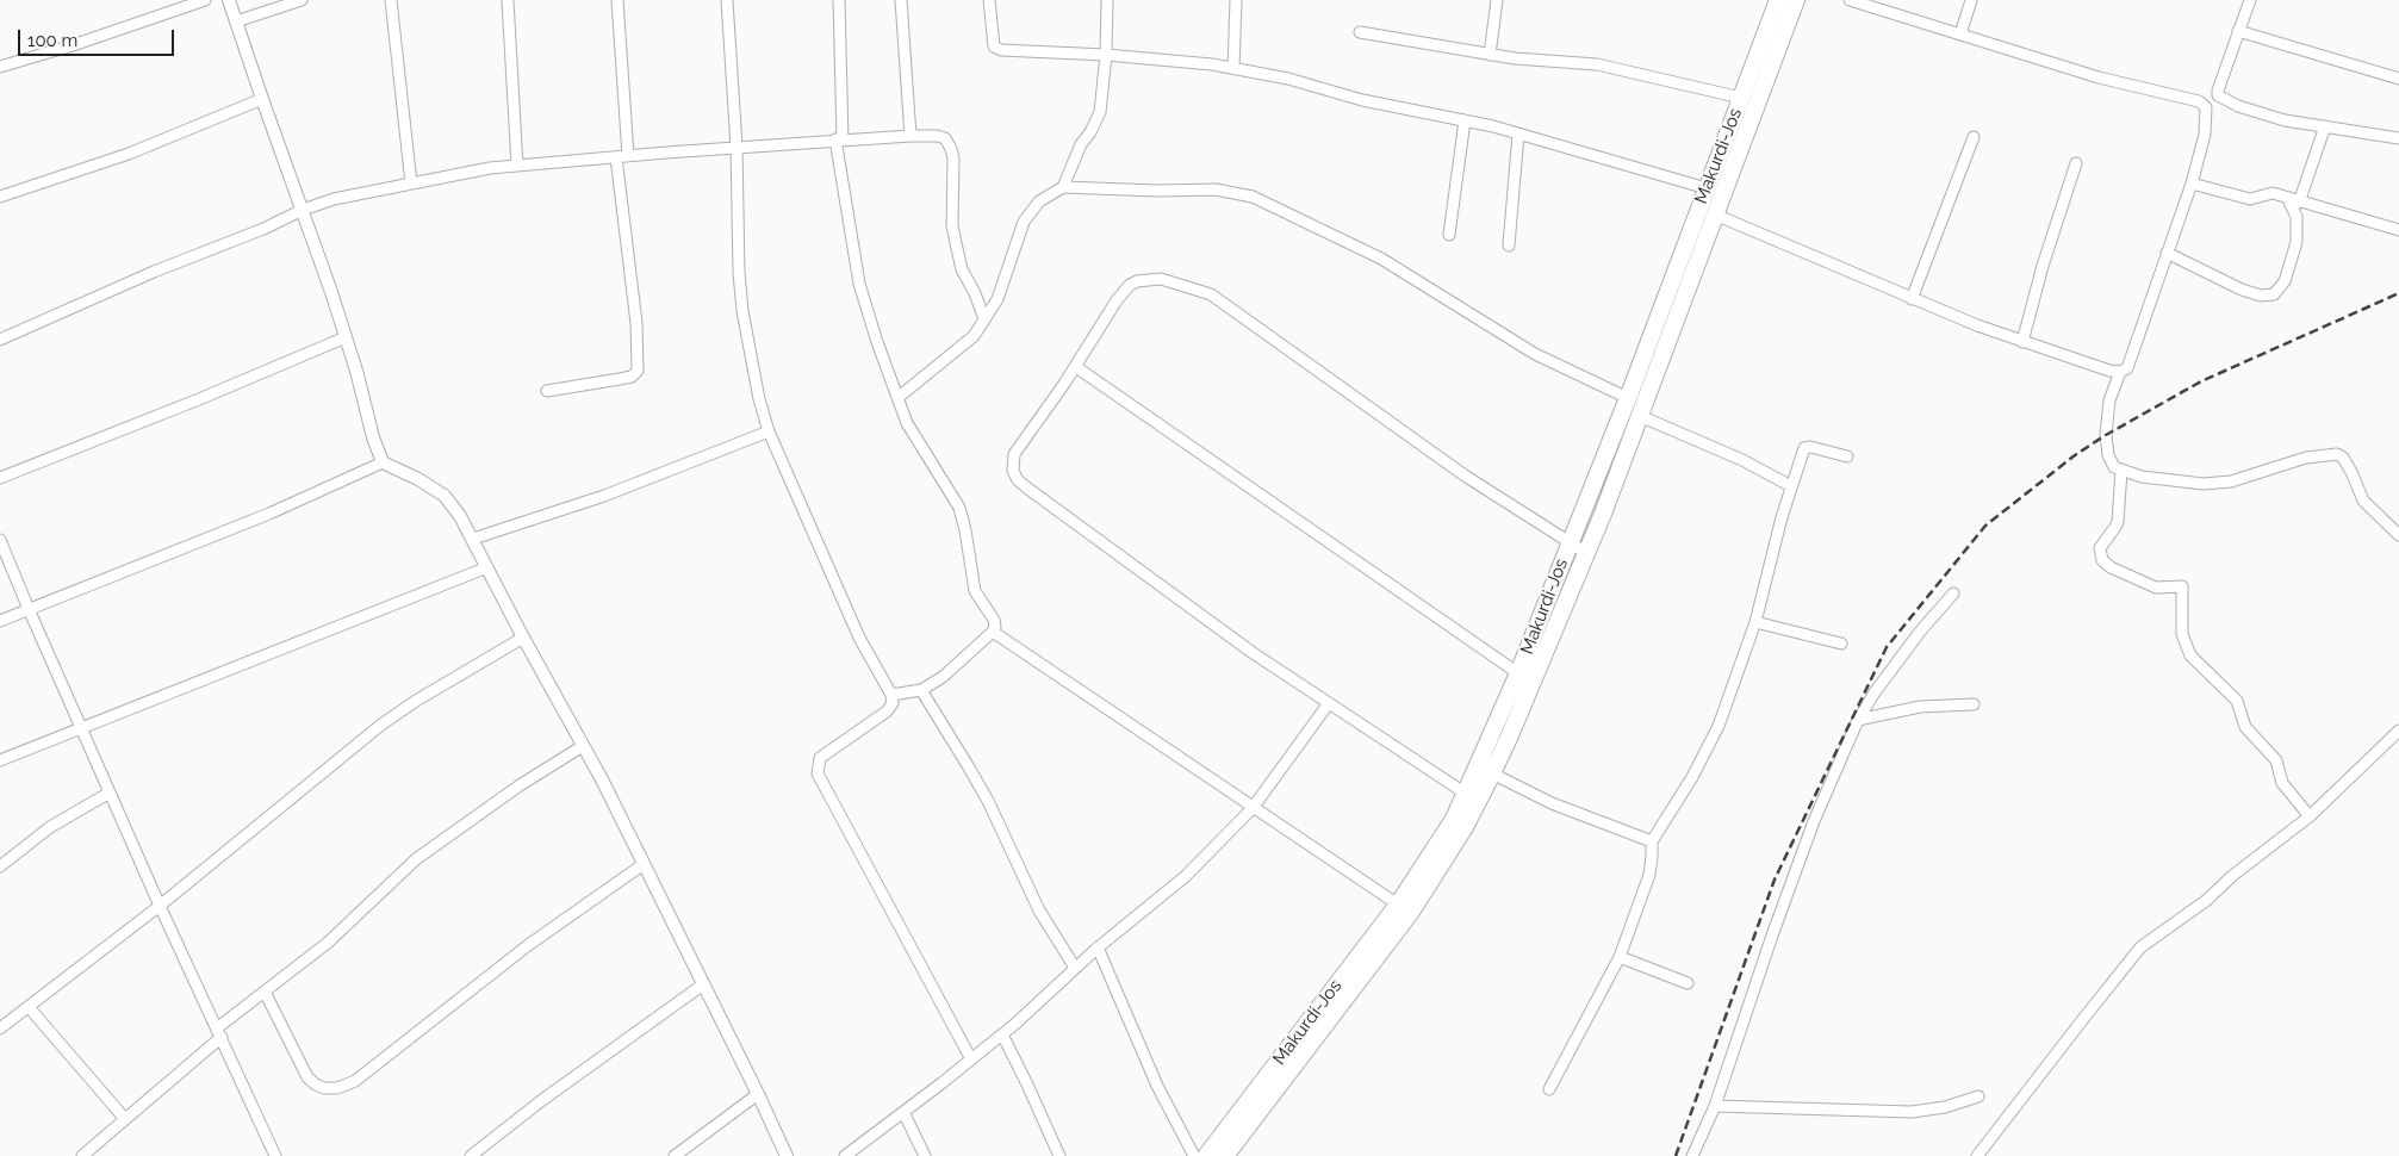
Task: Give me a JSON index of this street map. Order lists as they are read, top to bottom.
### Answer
{
  "streets": {
    "highway": ["Makurdi-Jos"]
  },
  "scale_bar": "100 m"
}
